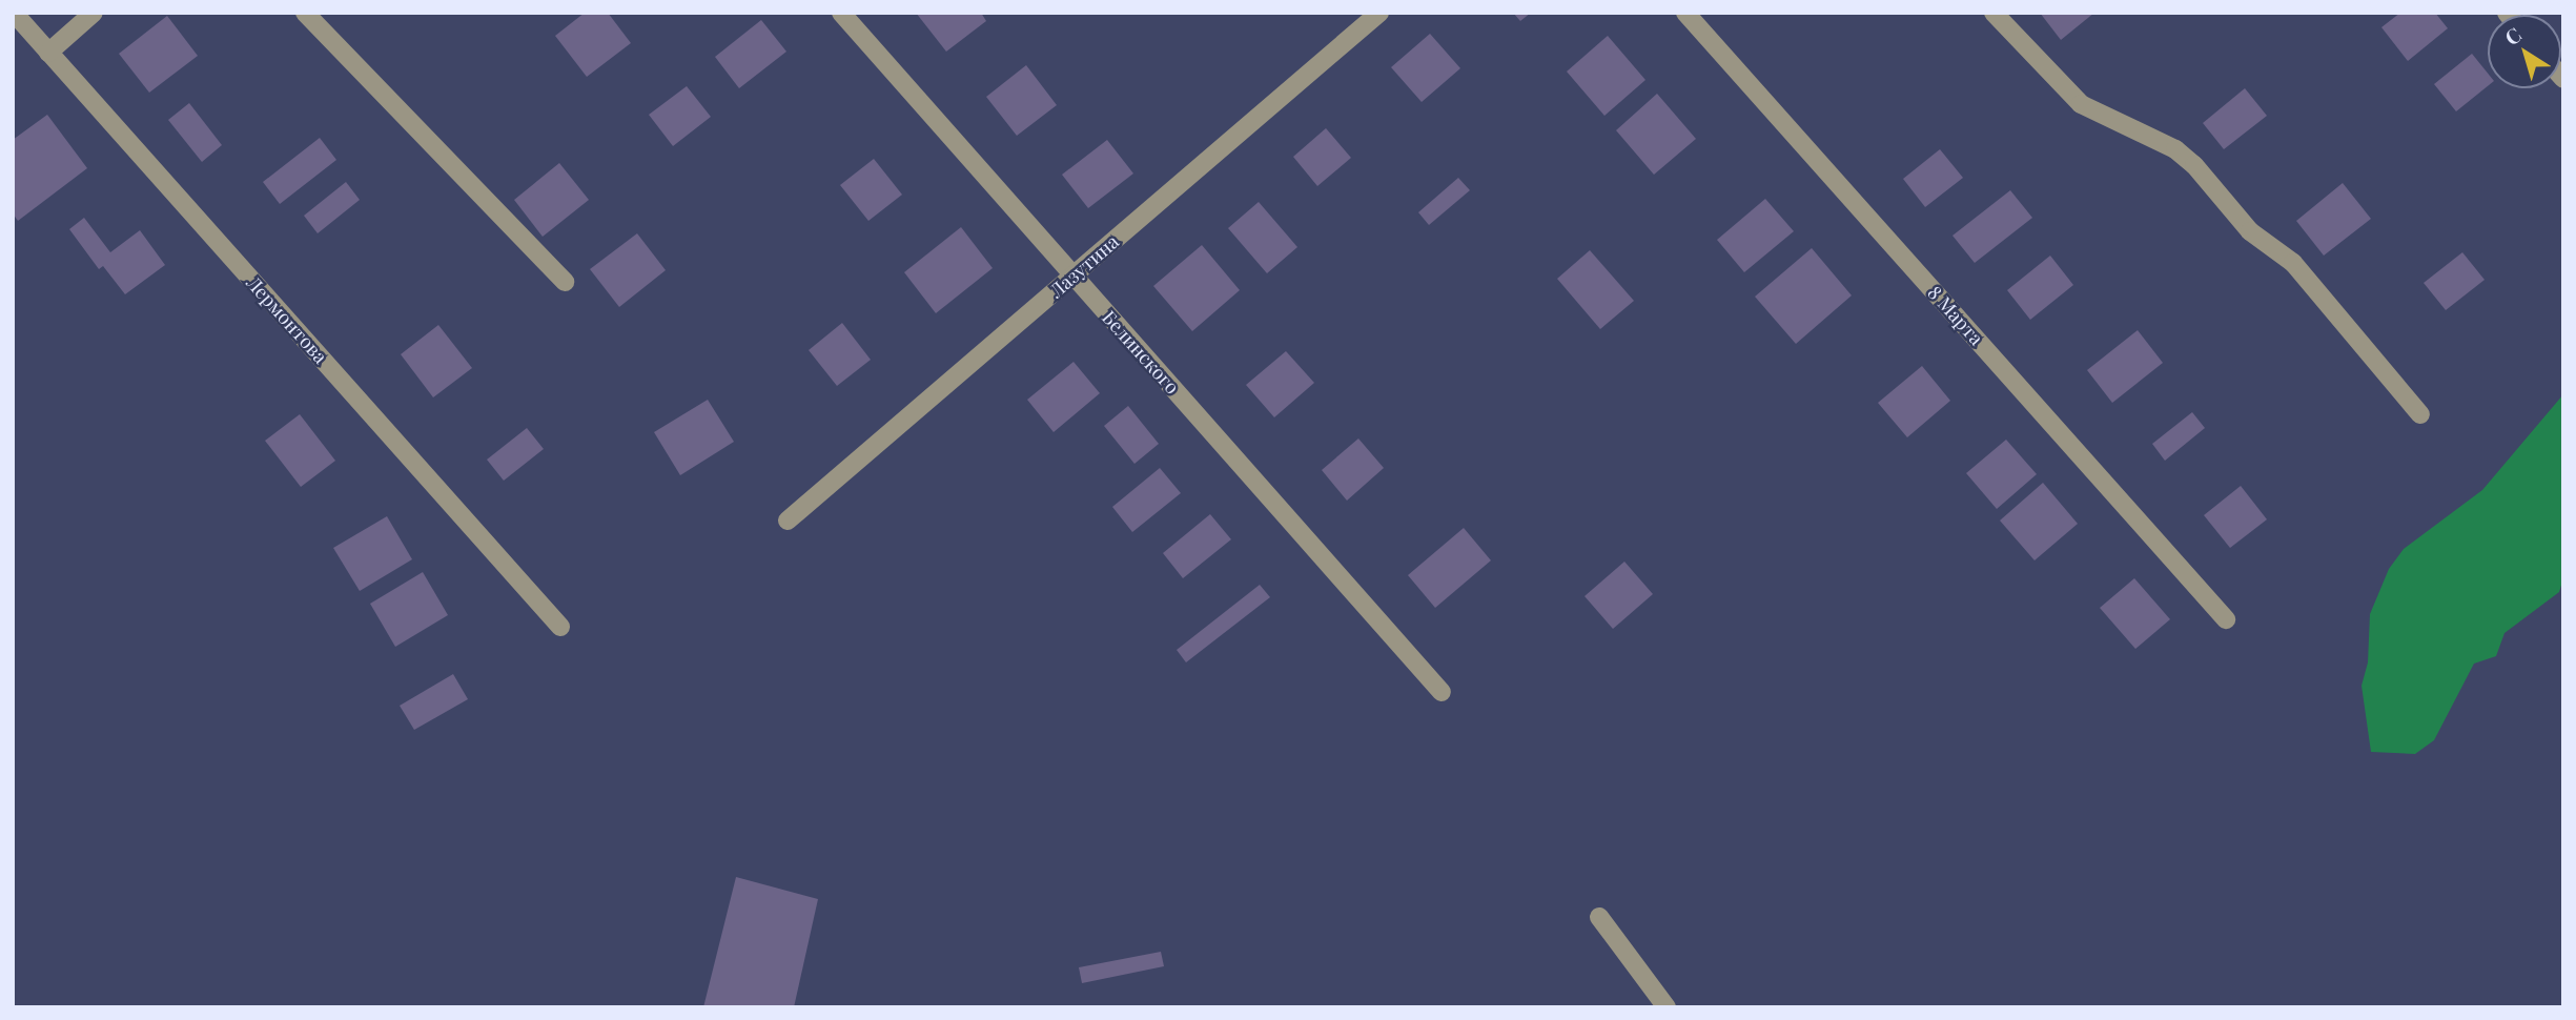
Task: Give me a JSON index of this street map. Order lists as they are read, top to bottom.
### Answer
{
  "streets": {
    "street": [
      "Лазутина",
      "8 Марта",
      "Лермонтова",
      "Белинского"
    ]
  },
  "crossings": [
    ["Лазутина", "Белинского"]
  ],
  "north": "top left"
}
